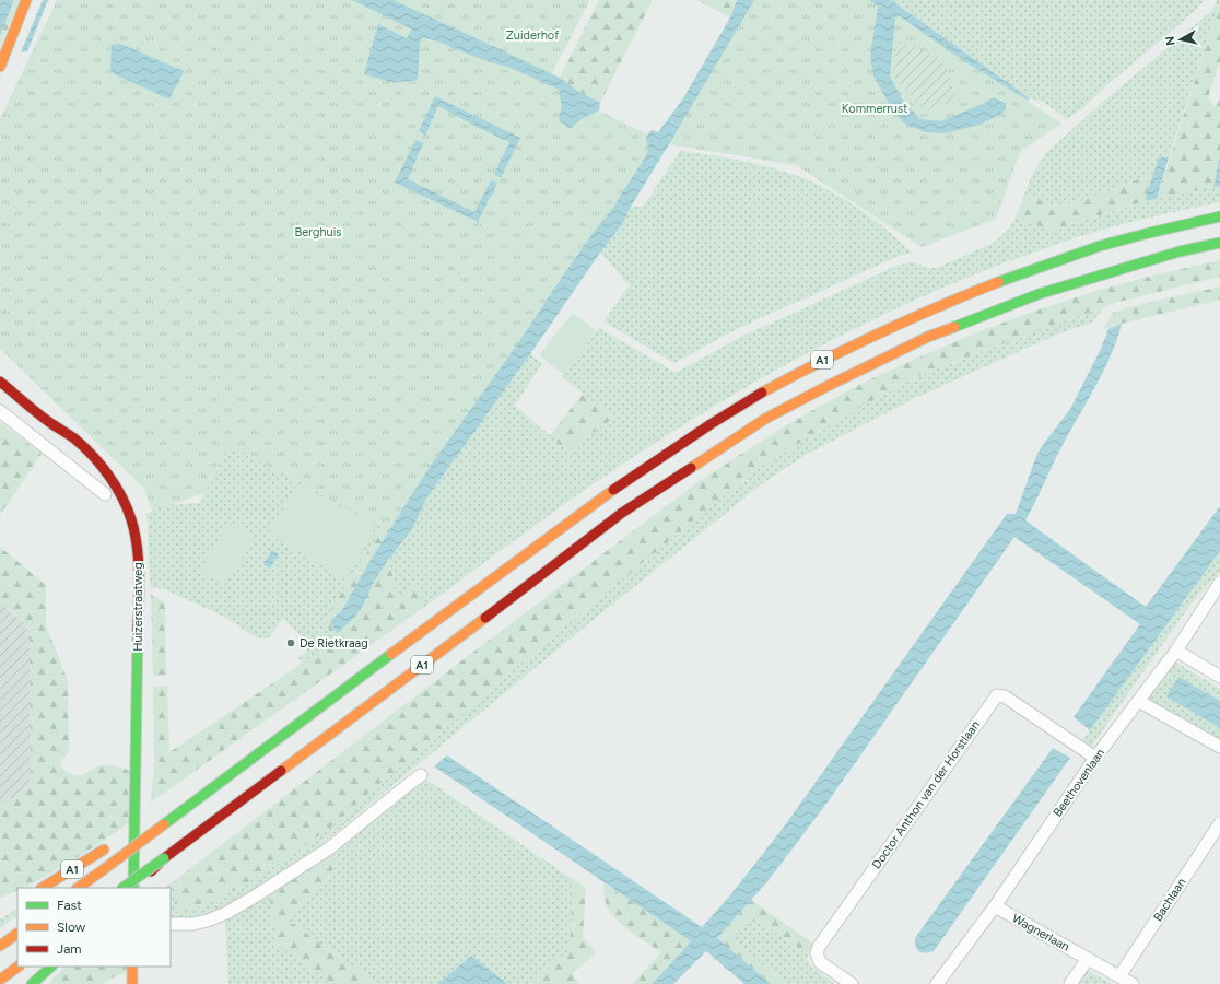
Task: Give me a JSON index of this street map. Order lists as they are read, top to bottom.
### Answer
{
  "streets": {
    "main road": ["A1", "Huizerstraatweg"],
    "street": [
      "Beethovenlaan",
      "Doctor Anthon van der Horstlaan",
      "Bachlaan",
      "Wagnerlaan"
    ]
  },
  "crossings": [
    ["Beethovenlaan", "Doctor Anthon van der Horstlaan"],
    ["Beethovenlaan", "Wagnerlaan"],
    ["Bachlaan", "Wagnerlaan"]
  ],
  "parks": ["Zuiderhof", "Kommerrust", "Berghuis"],
  "places": ["De Rietkraag"],
  "legend": ["Fast", "Slow", "Jam"],
  "north": "left"
}
